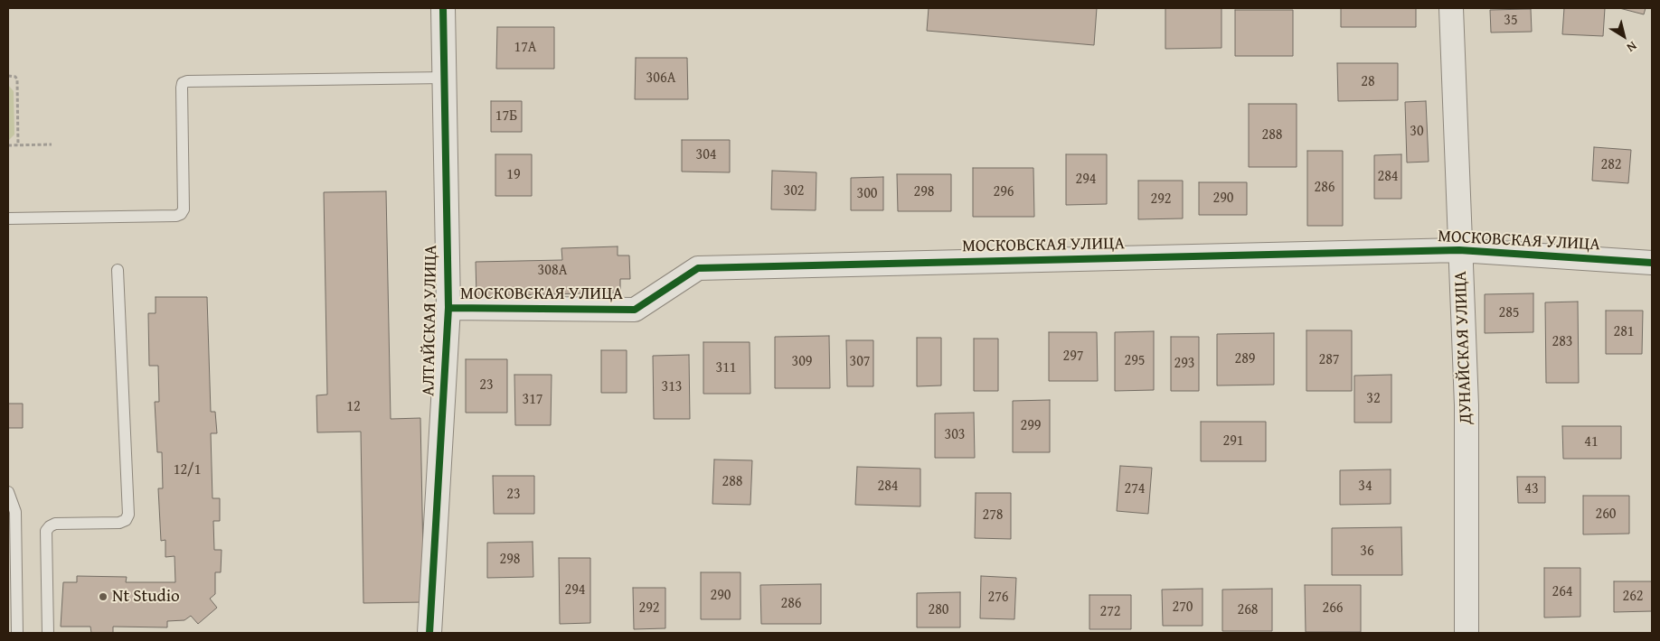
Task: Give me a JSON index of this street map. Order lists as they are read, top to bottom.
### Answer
{
  "streets": {
    "street": ["МОСКОВСКАЯ УЛИЦА", "АЛТАЙСКАЯ УЛИЦА", "ДУНАЙСКАЯ УЛИЦА"]
  },
  "crossings": [
    ["МОСКОВСКАЯ УЛИЦА", "АЛТАЙСКАЯ УЛИЦА"],
    ["МОСКОВСКАЯ УЛИЦА", "ДУНАЙСКАЯ УЛИЦА"]
  ],
  "places": ["Nt Studio"],
  "house_numbers": [
    "35",
    "17А",
    "306А",
    "28",
    "17Б",
    "30",
    "288",
    "304",
    "282",
    "19",
    "284",
    "294",
    "286",
    "302",
    "298",
    "296",
    "300",
    "290",
    "292",
    "308А",
    "285",
    "281",
    "283",
    "297",
    "289",
    "287",
    "295",
    "309",
    "307",
    "293",
    "311",
    "23",
    "313",
    "32",
    "317",
    "12",
    "299",
    "303",
    "291",
    "41",
    "12/1",
    "288",
    "284",
    "34",
    "274",
    "43",
    "23",
    "260",
    "278",
    "36",
    "298",
    "294",
    "264",
    "290",
    "262",
    "276",
    "286",
    "270",
    "292",
    "266",
    "280",
    "268",
    "272"
  ],
  "north": "bottom right"
}
